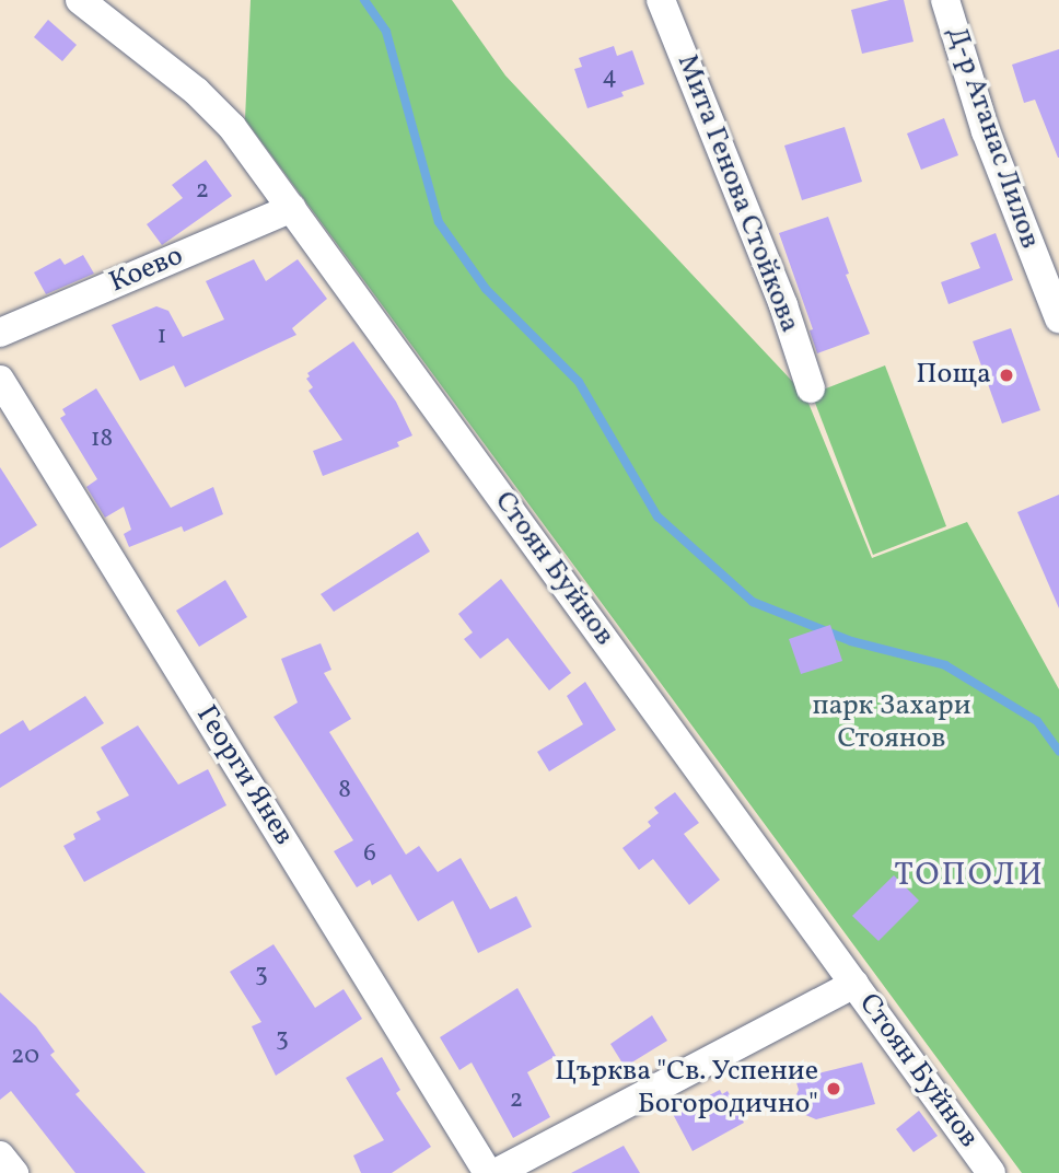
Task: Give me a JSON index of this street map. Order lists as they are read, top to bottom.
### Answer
{
  "streets": {
    "street": [
      "Д-р Атанас Лилов",
      "Мита Генова Стойкова",
      "Коево",
      "Стоян Буйнов",
      "Георги Янев"
    ]
  },
  "crossings": [
    ["Коево", "Стоян Буйнов"]
  ],
  "districts": ["ТОПОЛИ"],
  "parks": ["парк Захари Стоянов"],
  "places": ["Поща", "Църква \"Св. Успение Богородично\""],
  "house_numbers": [
    "4",
    "2",
    "1",
    "18",
    "8",
    "6",
    "3",
    "3",
    "20",
    "2"
  ]
}
